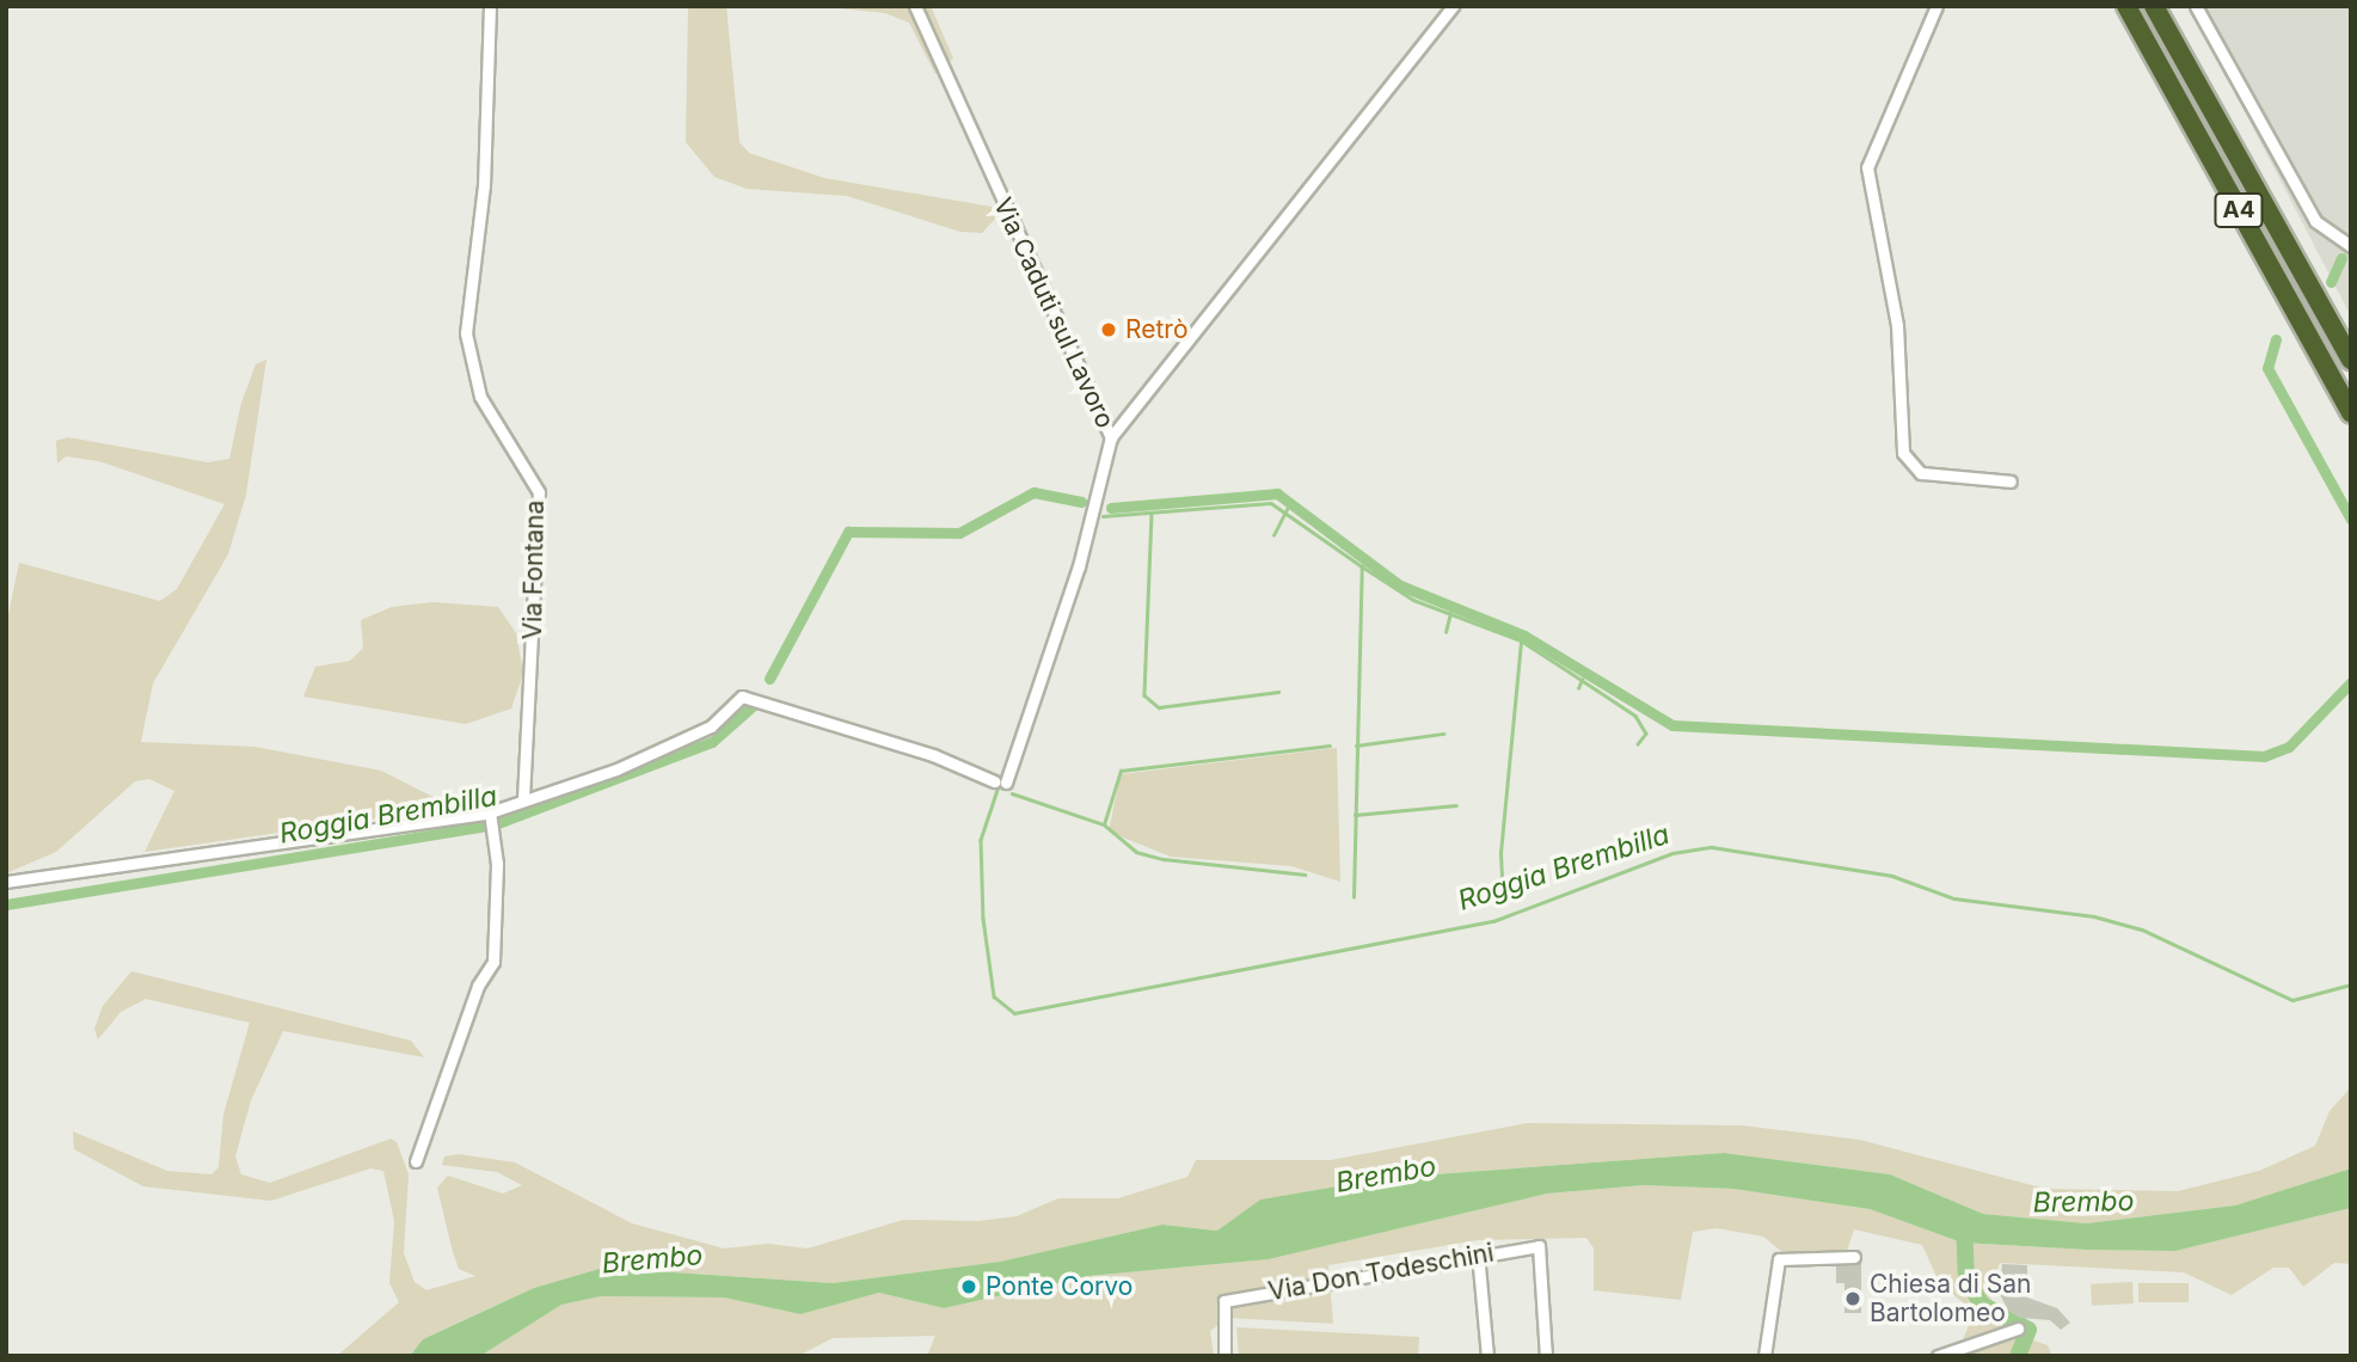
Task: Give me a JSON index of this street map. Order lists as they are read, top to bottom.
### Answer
{
  "streets": {
    "highway": ["A4"],
    "street": ["Via Caduti sul Lavoro", "Via Fontana", "Via Don Todeschini"]
  },
  "water": ["Roggia Brembilla", "Brembo"],
  "places": ["Retrò", "Ponte Corvo", "Chiesa di San Bartolomeo"]
}
